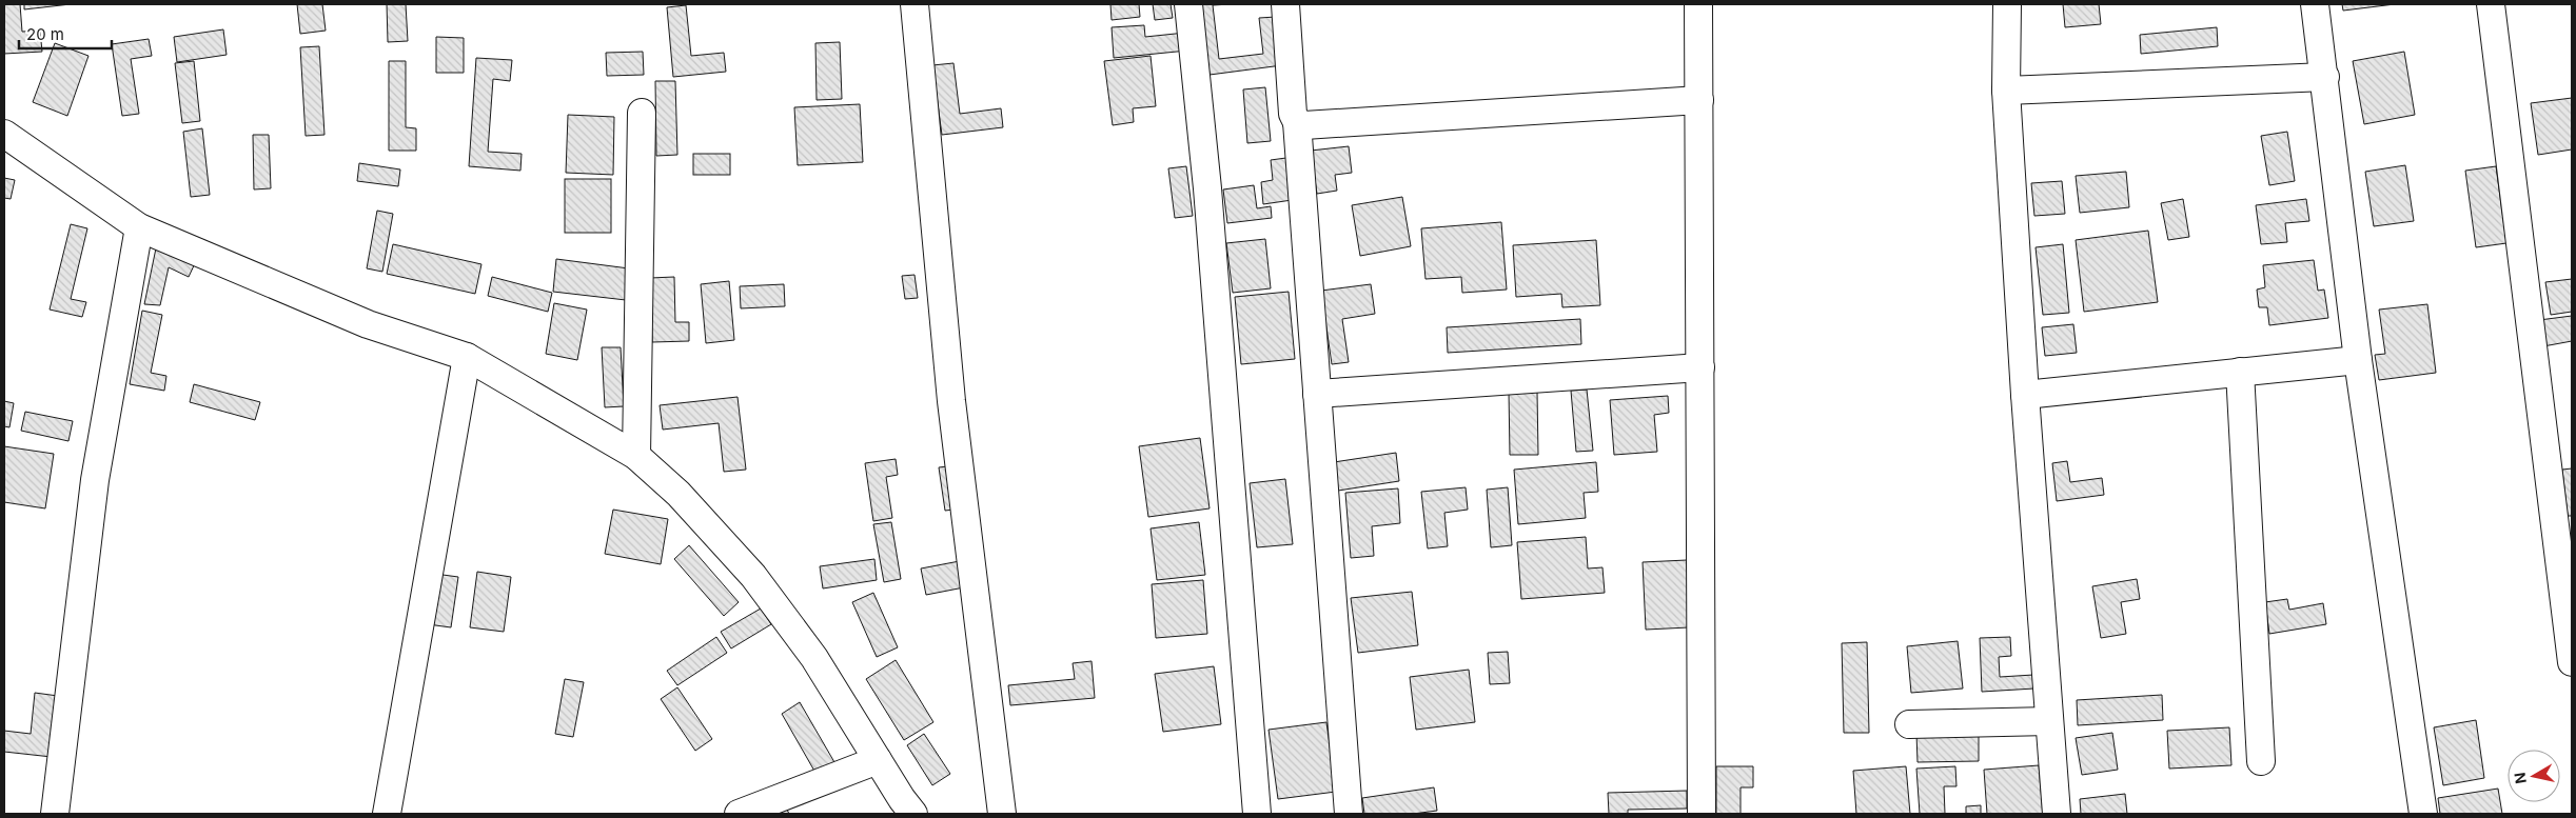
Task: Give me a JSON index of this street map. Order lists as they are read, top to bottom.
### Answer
{
  "scale_bar": "20 m",
  "north": "left"
}
